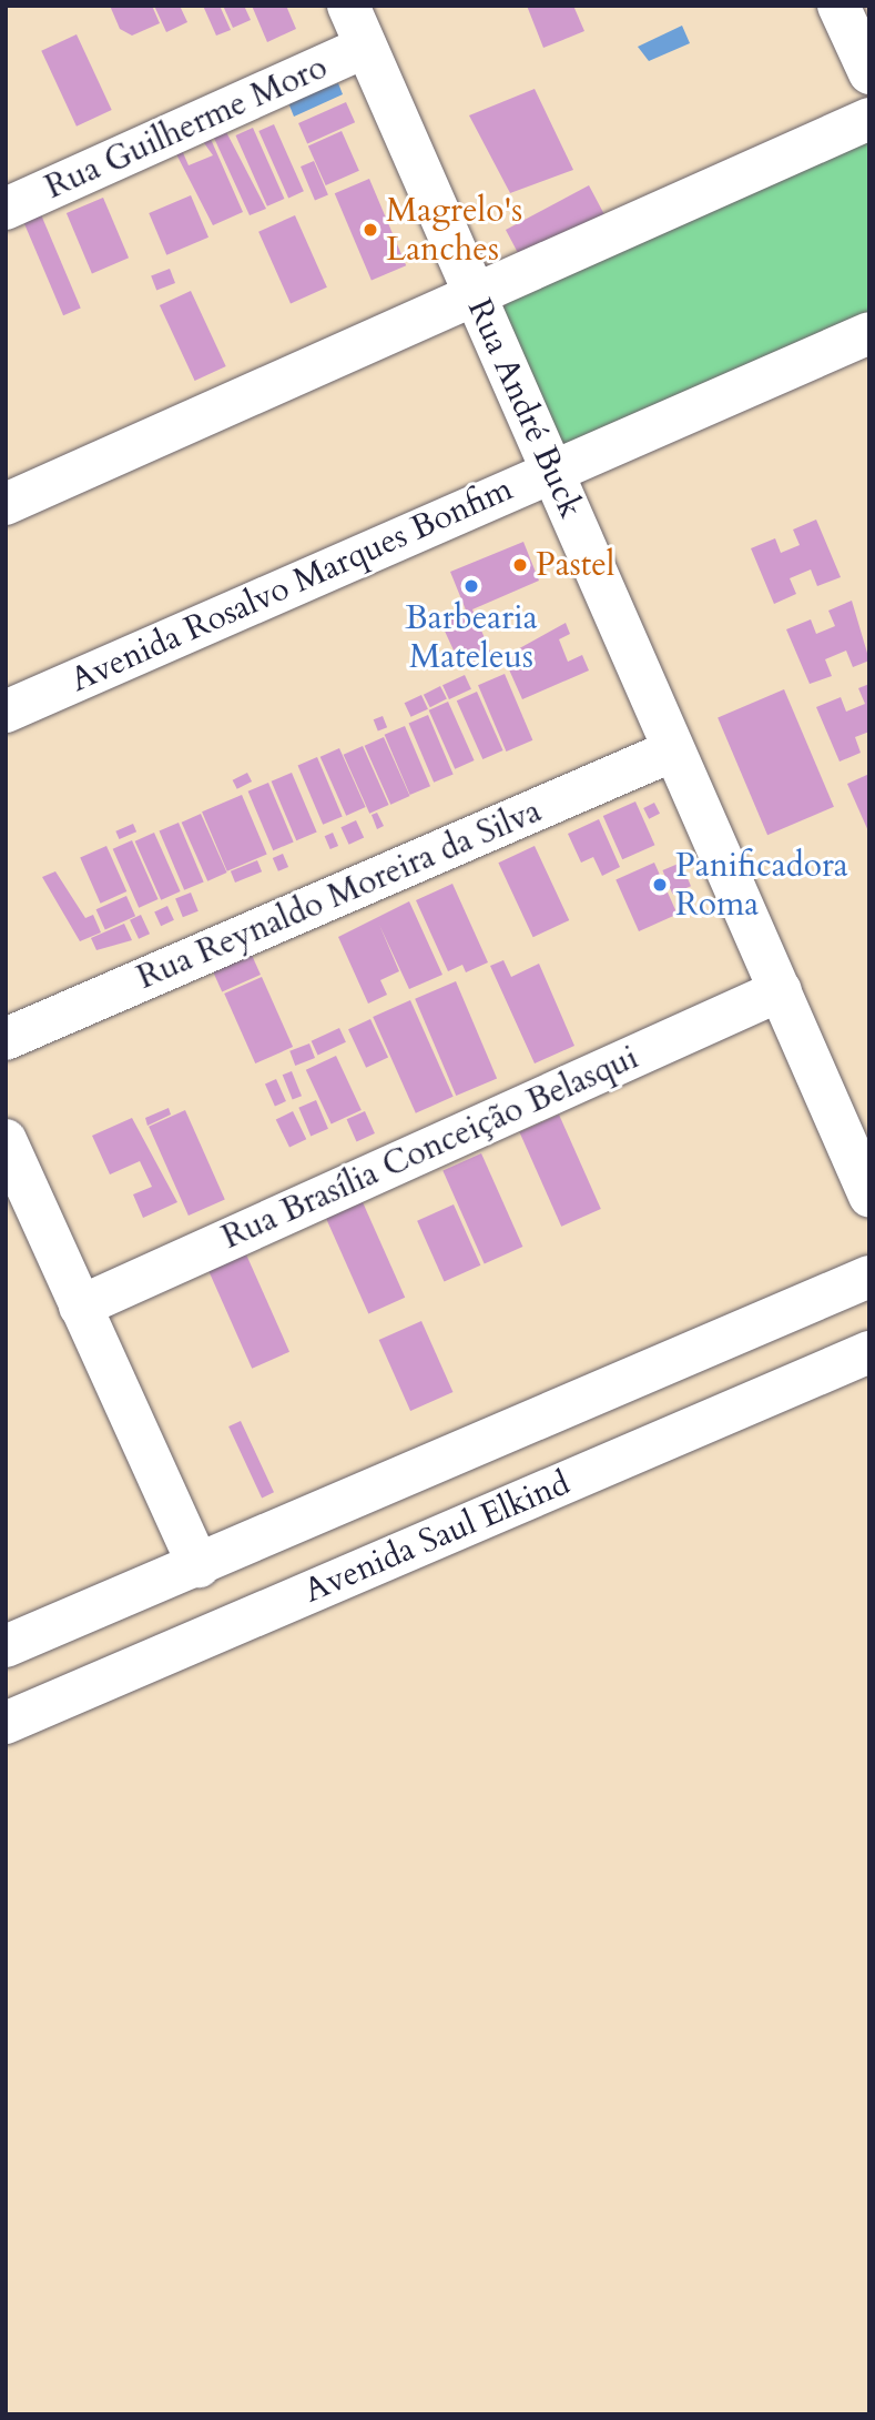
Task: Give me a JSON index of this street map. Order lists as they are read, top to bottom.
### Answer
{
  "streets": {
    "street": [
      "Rua Guilherme Moro",
      "Rua André Buck",
      "Avenida Rosalvo Marques Bonfim",
      "Rua Reynaldo Moreira da Silva",
      "Rua Brasília Conceição Belasqui",
      "Avenida Saul Elkind"
    ]
  },
  "crossings": [
    ["Rua Guilherme Moro", "Rua André Buck"],
    ["Rua André Buck", "Avenida Rosalvo Marques Bonfim"],
    ["Rua André Buck", "Rua Reynaldo Moreira da Silva"],
    ["Rua André Buck", "Rua Brasília Conceição Belasqui"]
  ],
  "places": [
    "Magrelo's Lanches",
    "Pastel",
    "Barbearia Mateleus",
    "Panificadora Roma"
  ]
}
